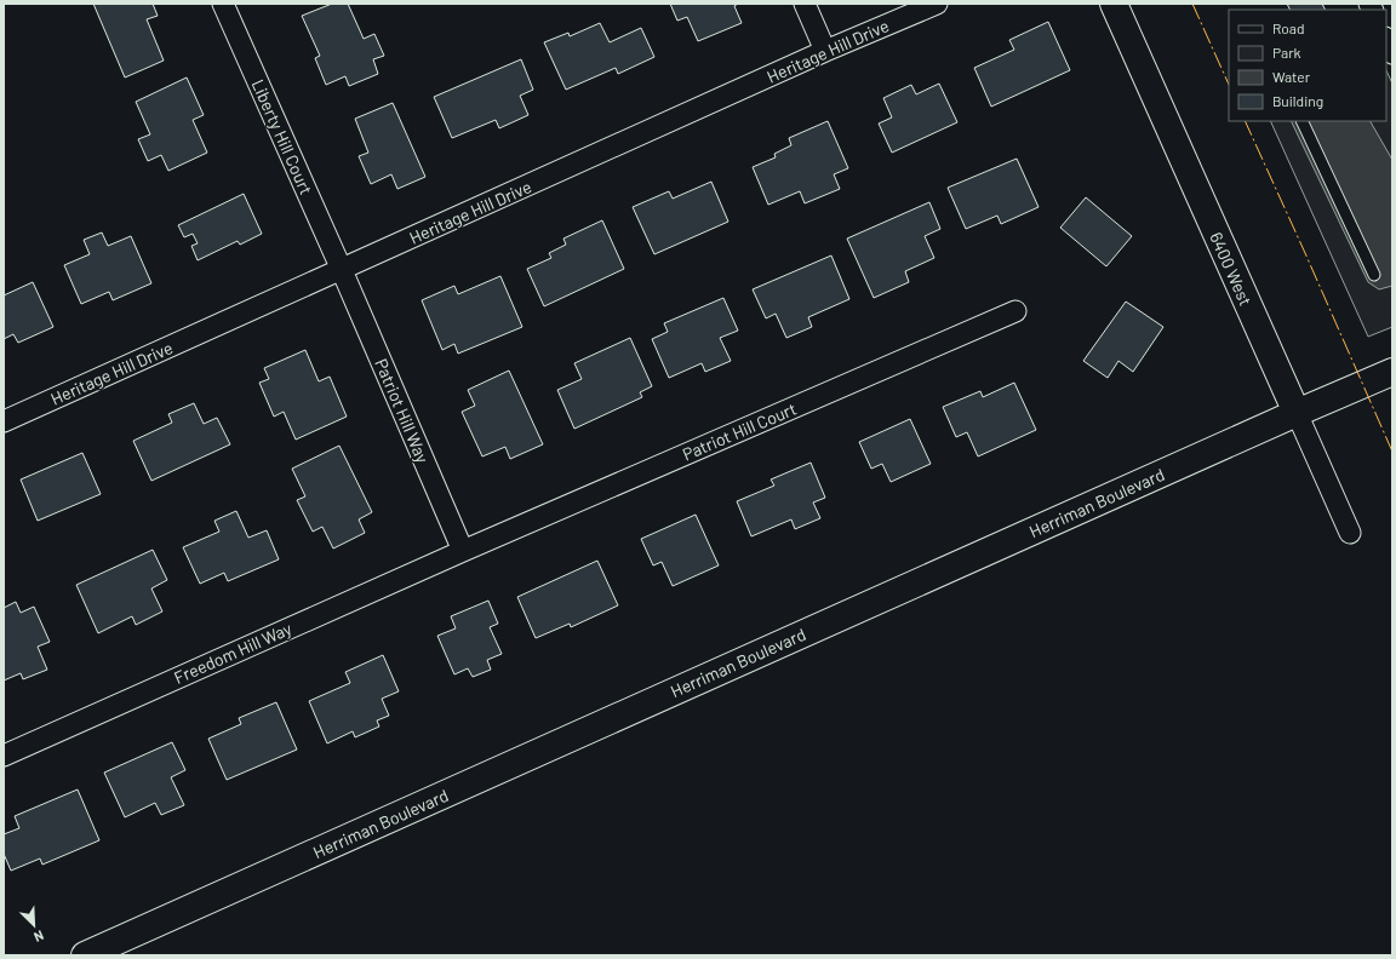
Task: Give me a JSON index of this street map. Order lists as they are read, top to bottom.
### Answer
{
  "streets": {
    "street": [
      "Heritage Hill Drive",
      "Liberty Hill Court",
      "6400 West",
      "Patriot Hill Way",
      "Patriot Hill Court",
      "Herriman Boulevard",
      "Freedom Hill Way"
    ]
  },
  "crossings": [
    ["Heritage Hill Drive", "Liberty Hill Court"],
    ["Heritage Hill Drive", "Patriot Hill Way"],
    ["Liberty Hill Court", "Patriot Hill Way"],
    ["6400 West", "Herriman Boulevard"],
    ["Patriot Hill Way", "Patriot Hill Court"],
    ["Patriot Hill Way", "Freedom Hill Way"],
    ["Patriot Hill Court", "Freedom Hill Way"]
  ],
  "legend": [
    "Road",
    "Park",
    "Water",
    "Building"
  ],
  "north": "bottom right"
}
